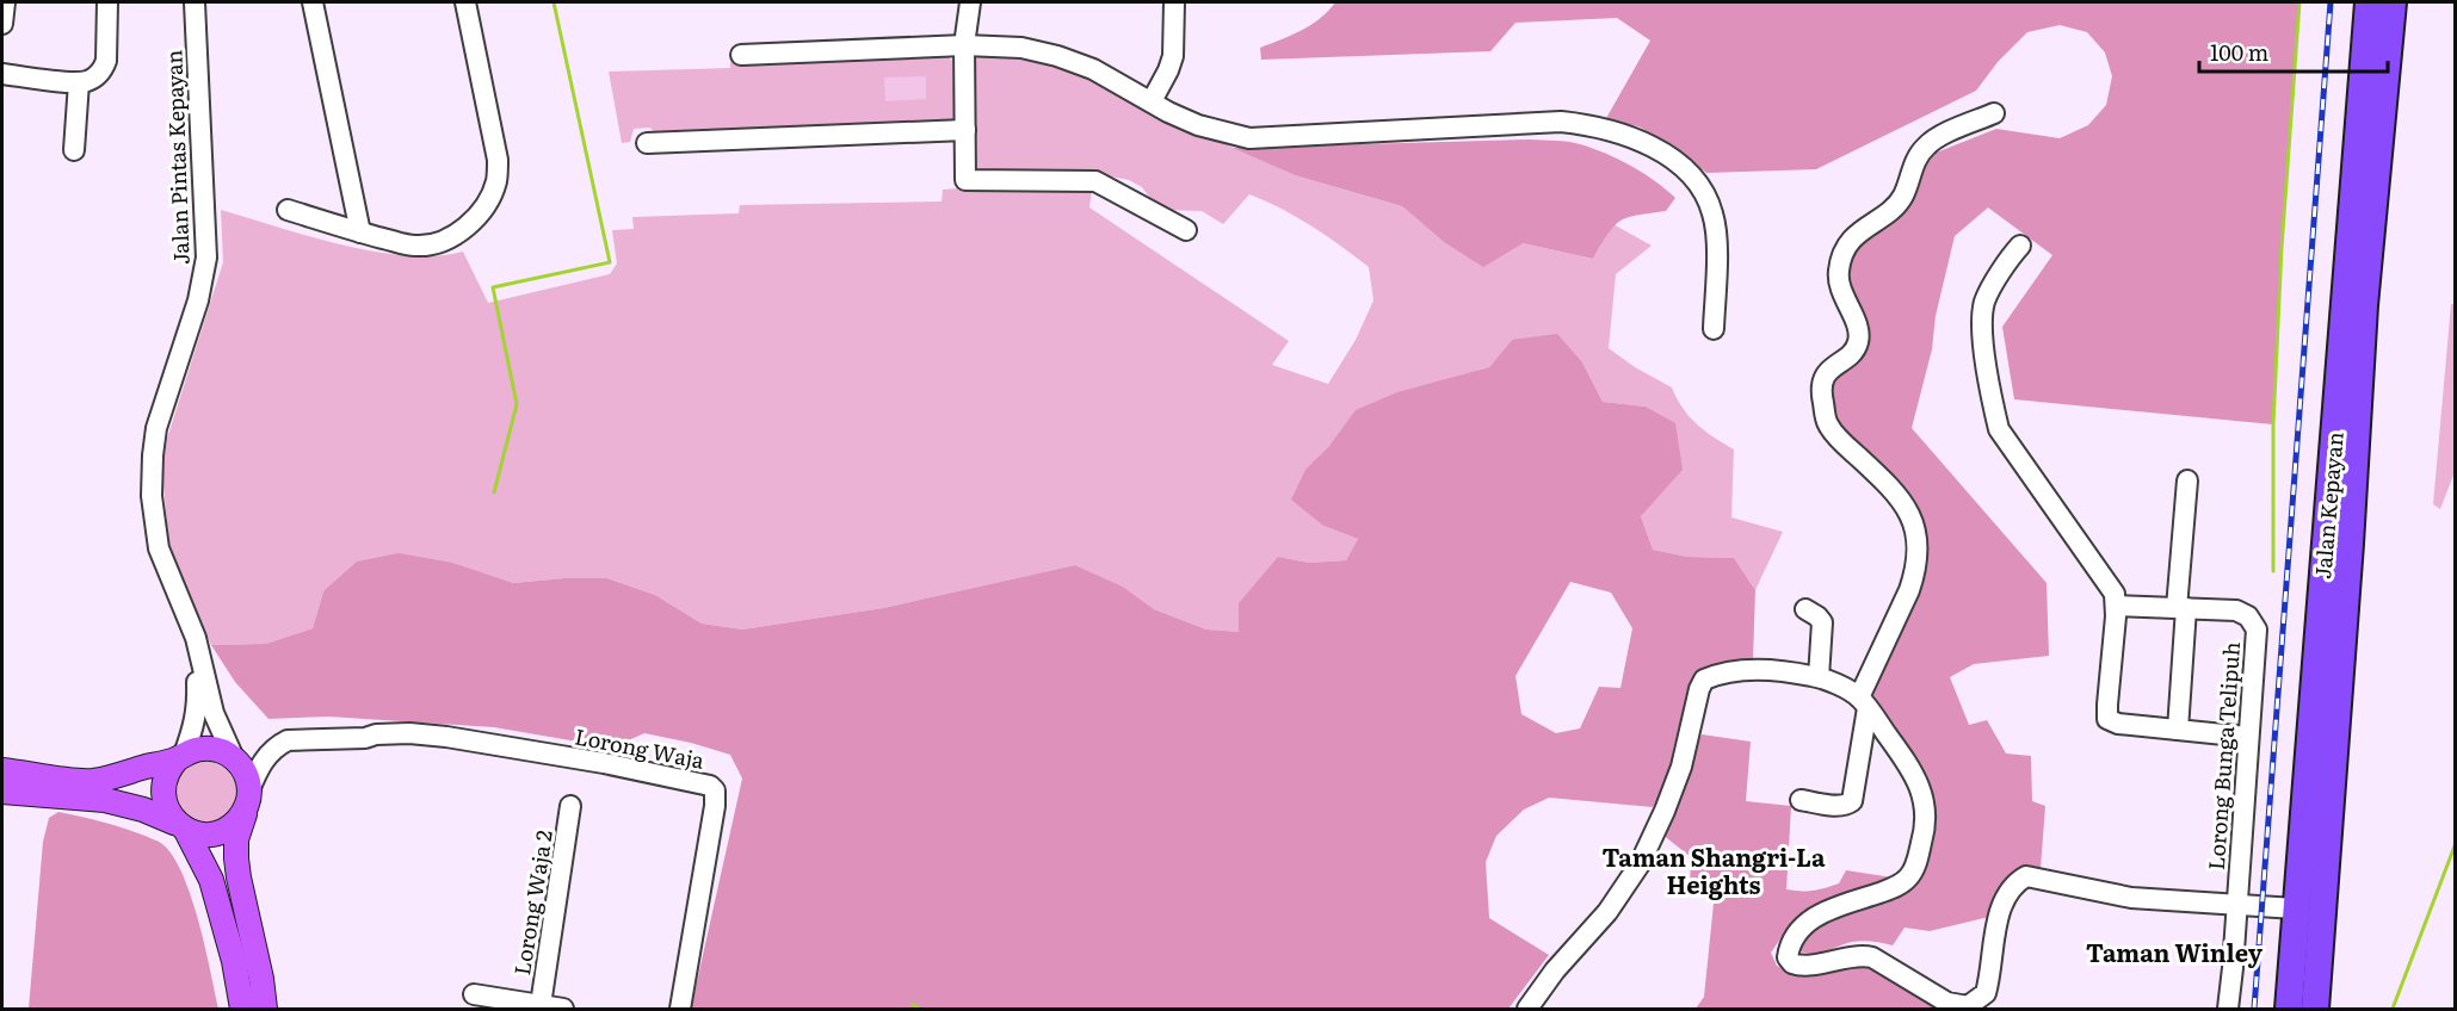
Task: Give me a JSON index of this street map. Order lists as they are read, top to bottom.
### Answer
{
  "streets": {
    "highway": ["Jalan Kepayan"],
    "street": [
      "Jalan Pintas Kepayan",
      "Lorong Waja",
      "Lorong Bunga Telipuh",
      "Lorong Waja 2"
    ]
  },
  "crossings": [
    ["Jalan Pintas Kepayan", "Lorong Waja"]
  ],
  "districts": ["Taman Shangri-La Heights", "Taman Winley"],
  "scale_bar": "100 m"
}
